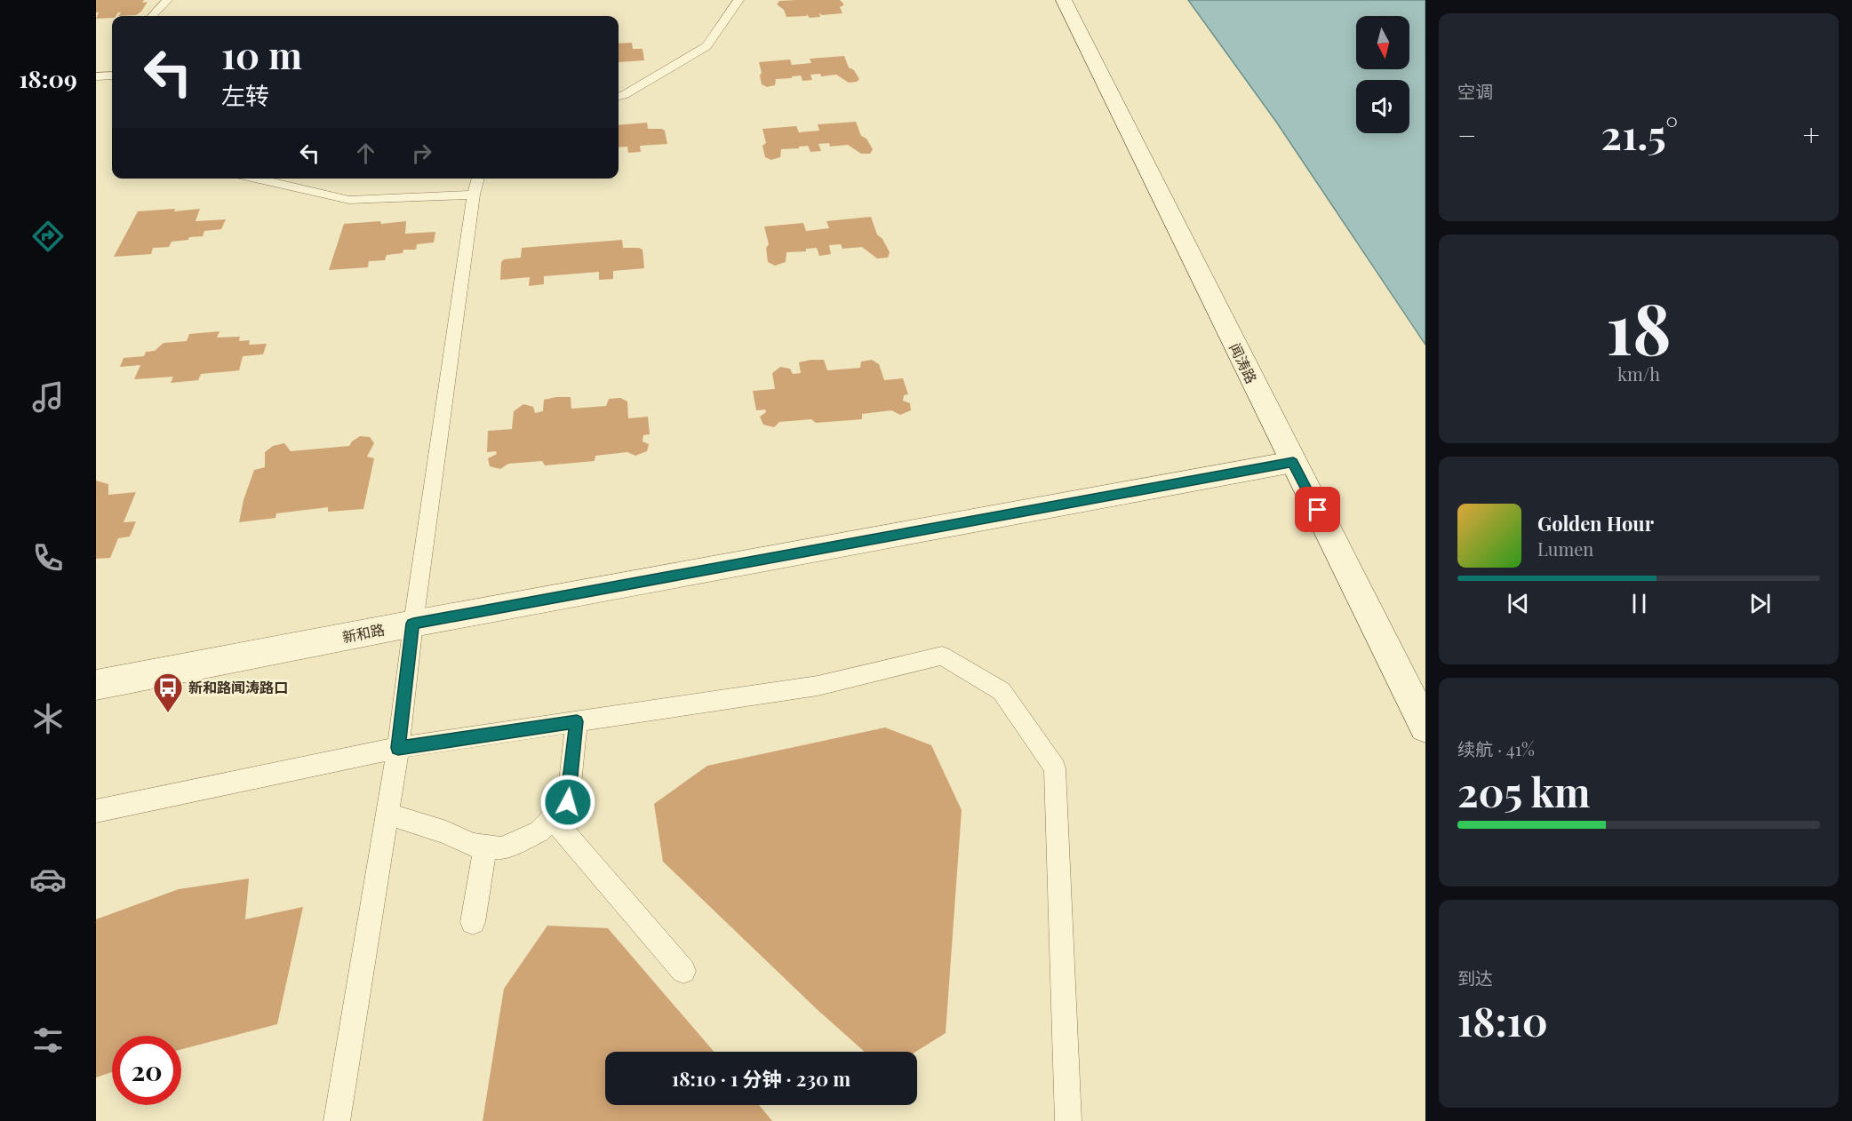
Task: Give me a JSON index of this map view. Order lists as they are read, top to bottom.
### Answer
{
  "streets": {
    "main road": ["闻涛路", "新和路"]
  },
  "crossings": [
    ["闻涛路", "新和路"]
  ],
  "places": {
    "bus stop": ["新和路闻涛路口"]
  },
  "north": "bottom",
  "page": {
    "tabs": "18:09",
    "tile": [
      "空调",
      ["18", "km/h"],
      ["续航 · 41%", "205 km"],
      ["到达", "18:10"]
    ],
    "turn": ["10 m", "左转"],
    "heat": ["−", "21.5°", "+"],
    "song": ["Golden Hour", "Lumen"],
    "limit": "20",
    "trip": "18:10 · 1 分钟 · 230 m"
  }
}
